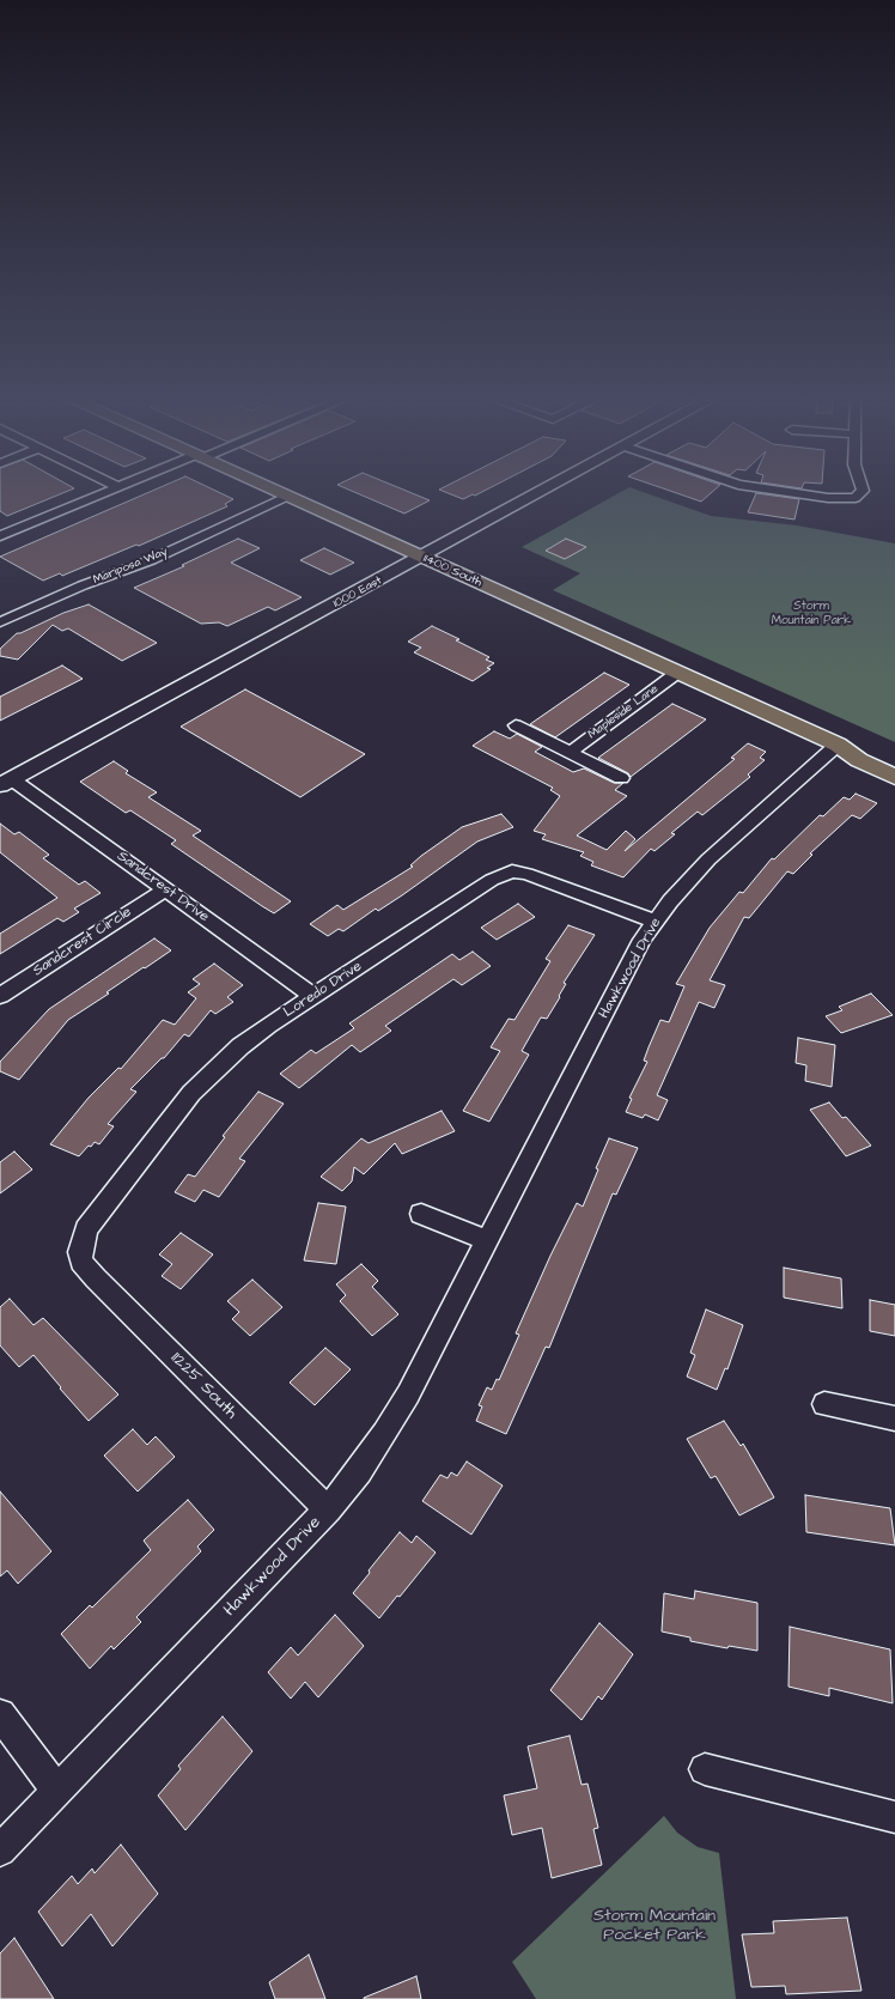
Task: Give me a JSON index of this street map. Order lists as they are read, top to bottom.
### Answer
{
  "streets": {
    "main road": ["11400 South"],
    "street": [
      "Mariposa Way",
      "1000 East",
      "Mapleside Lane",
      "Sandcrest Drive",
      "Sandcrest Circle",
      "Hawkwood Drive",
      "Loredo Drive",
      "11225 South"
    ]
  },
  "crossings": [
    ["Mariposa Way", "11400 South"],
    ["11400 South", "1000 East"],
    ["11400 South", "Mapleside Lane"],
    ["11400 South", "Hawkwood Drive"],
    ["1000 East", "Sandcrest Drive"],
    ["Sandcrest Drive", "Sandcrest Circle"],
    ["Sandcrest Drive", "Loredo Drive"],
    ["Hawkwood Drive", "Loredo Drive"],
    ["Hawkwood Drive", "11225 South"],
    ["Loredo Drive", "11225 South"]
  ],
  "parks": ["Storm Mountain Park", "Storm Mountain Pocket Park"]
}
